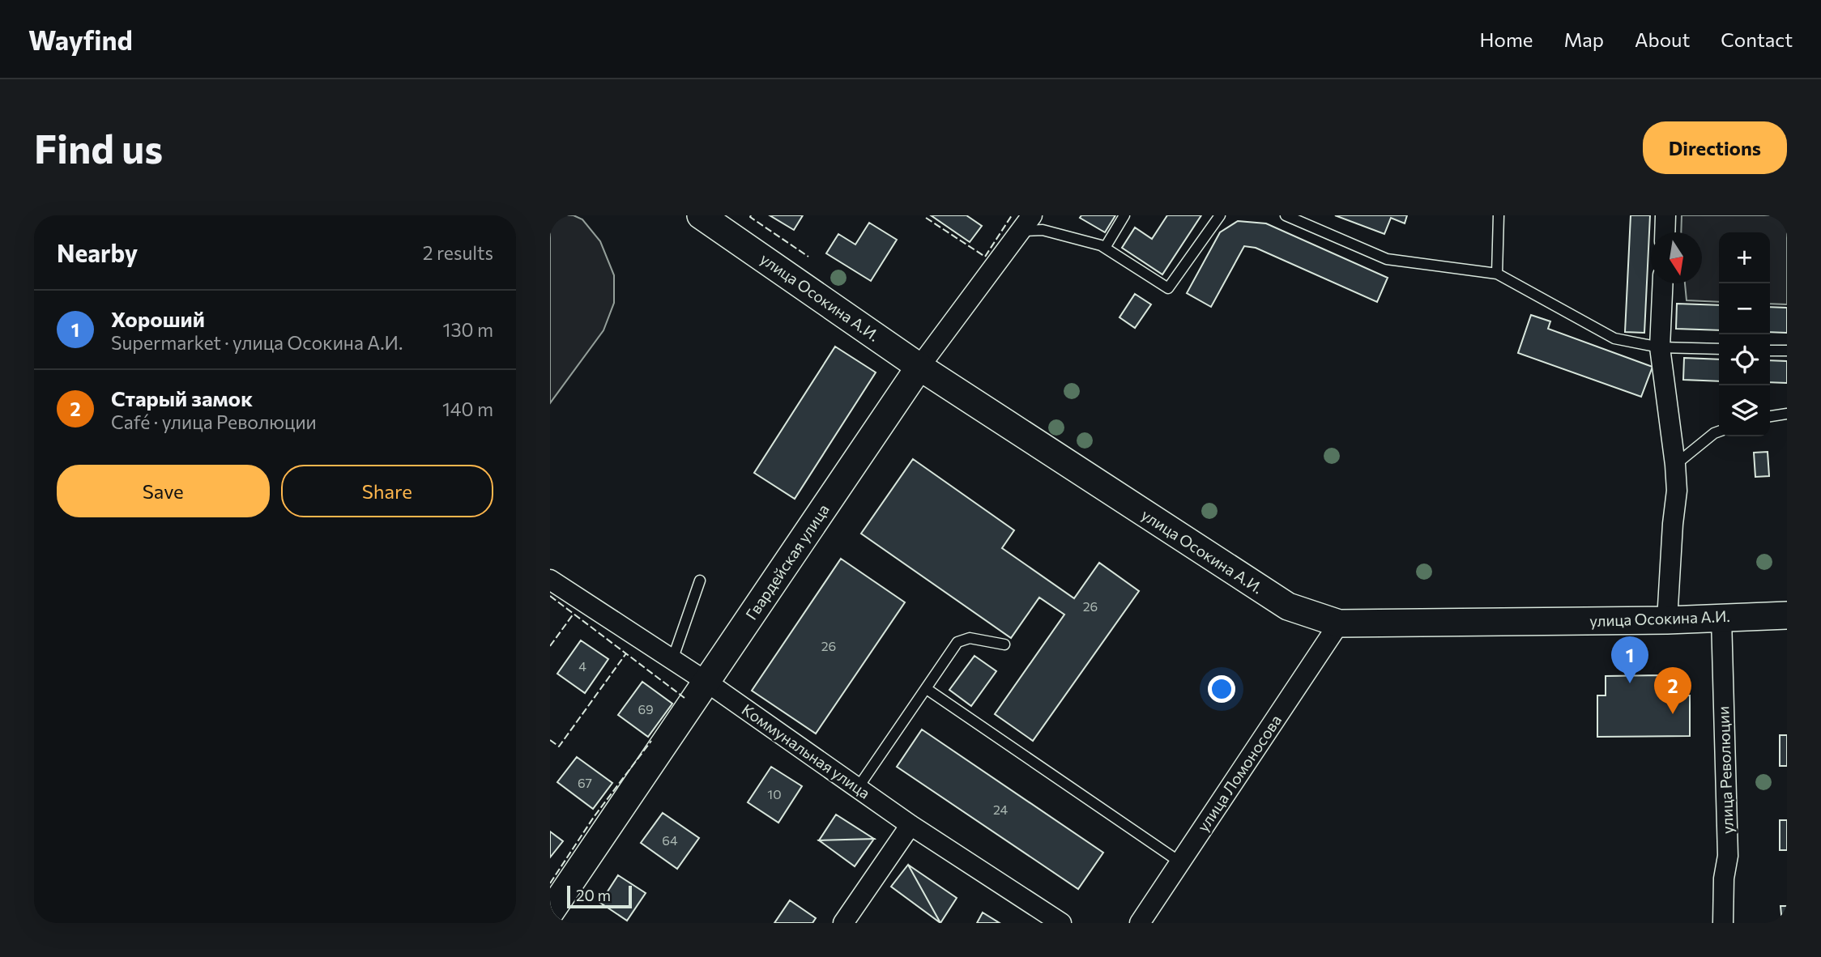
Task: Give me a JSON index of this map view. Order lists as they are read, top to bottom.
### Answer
{
  "streets": {
    "street": [
      "улица Осокина А.И.",
      "Гвардейская улица",
      "Коммунальная улица",
      "улица Революции",
      "улица Ломоносова"
    ]
  },
  "crossings": [
    ["улица Осокина А.И.", "Гвардейская улица"],
    ["улица Осокина А.И.", "улица Революции"],
    ["улица Осокина А.И.", "улица Ломоносова"],
    ["Гвардейская улица", "Коммунальная улица"]
  ],
  "house_numbers": [
    "26",
    "26",
    "4",
    "69",
    "67",
    "10",
    "24",
    "64"
  ],
  "scale_bar": "20 m",
  "north": "bottom",
  "page": {
    "header": "Wayfind",
    "nav": [
      "Home",
      "Map",
      "About",
      "Contact"
    ],
    "buttons": [
      "Directions",
      ["Save", "Share"]
    ],
    "title": "Find us",
    "heading": ["Nearby", "2 results"],
    "map_buttons": ["+", "−"],
    "list": [
      {
        "mark": "1",
        "name": "Хороший",
        "note": "Supermarket · улица Осокина А.И.",
        "value": "130 m"
      },
      {
        "mark": "2",
        "name": "Старый замок",
        "note": "Café · улица Революции",
        "value": "140 m"
      }
    ],
    "pins": ["1", "2"],
    "scale": "20 m"
  }
}
